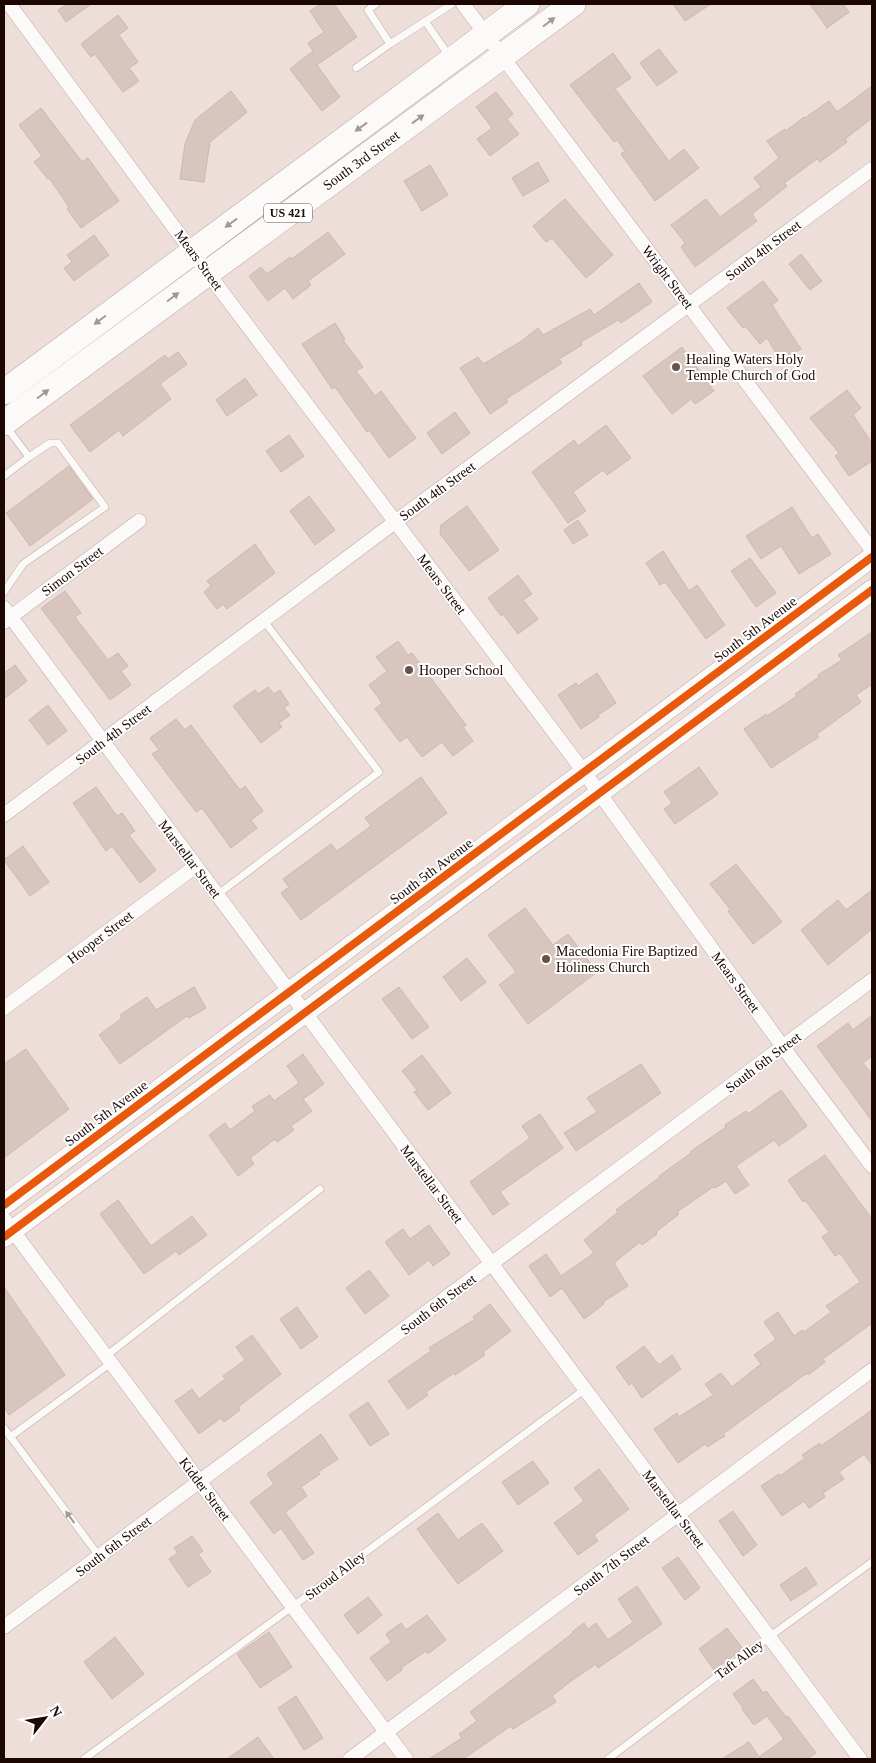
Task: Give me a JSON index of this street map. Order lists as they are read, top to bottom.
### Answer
{
  "streets": {
    "highway": ["South 3rd Street", "US 421"],
    "street": [
      "South 4th Street",
      "Mears Street",
      "Wright Street",
      "Simon Street",
      "South 5th Avenue",
      "Marstellar Street",
      "Hooper Street",
      "South 6th Street",
      "Kidder Street",
      "South 7th Street"
    ],
    "lane": ["Stroud Alley", "Taft Alley"]
  },
  "crossings": [
    ["South 3rd Street", "Mears Street"],
    ["South 3rd Street", "Wright Street"],
    ["South 4th Street", "Mears Street"],
    ["South 4th Street", "Wright Street"],
    ["South 4th Street", "Marstellar Street"],
    ["Mears Street", "South 5th Avenue"],
    ["Mears Street", "South 6th Street"],
    ["Simon Street", "Marstellar Street"],
    ["South 5th Avenue", "Marstellar Street"],
    ["Marstellar Street", "Hooper Street"],
    ["Marstellar Street", "South 6th Street"],
    ["Marstellar Street", "South 7th Street"],
    ["Marstellar Street", "Stroud Alley"],
    ["Marstellar Street", "Taft Alley"],
    ["South 6th Street", "Kidder Street"],
    ["Kidder Street", "South 7th Street"],
    ["Kidder Street", "Stroud Alley"]
  ],
  "places": ["Healing Waters Holy Temple Church of God", "Hooper School", "Macedonia Fire Baptized Holiness Church"],
  "north": "top right"
}
